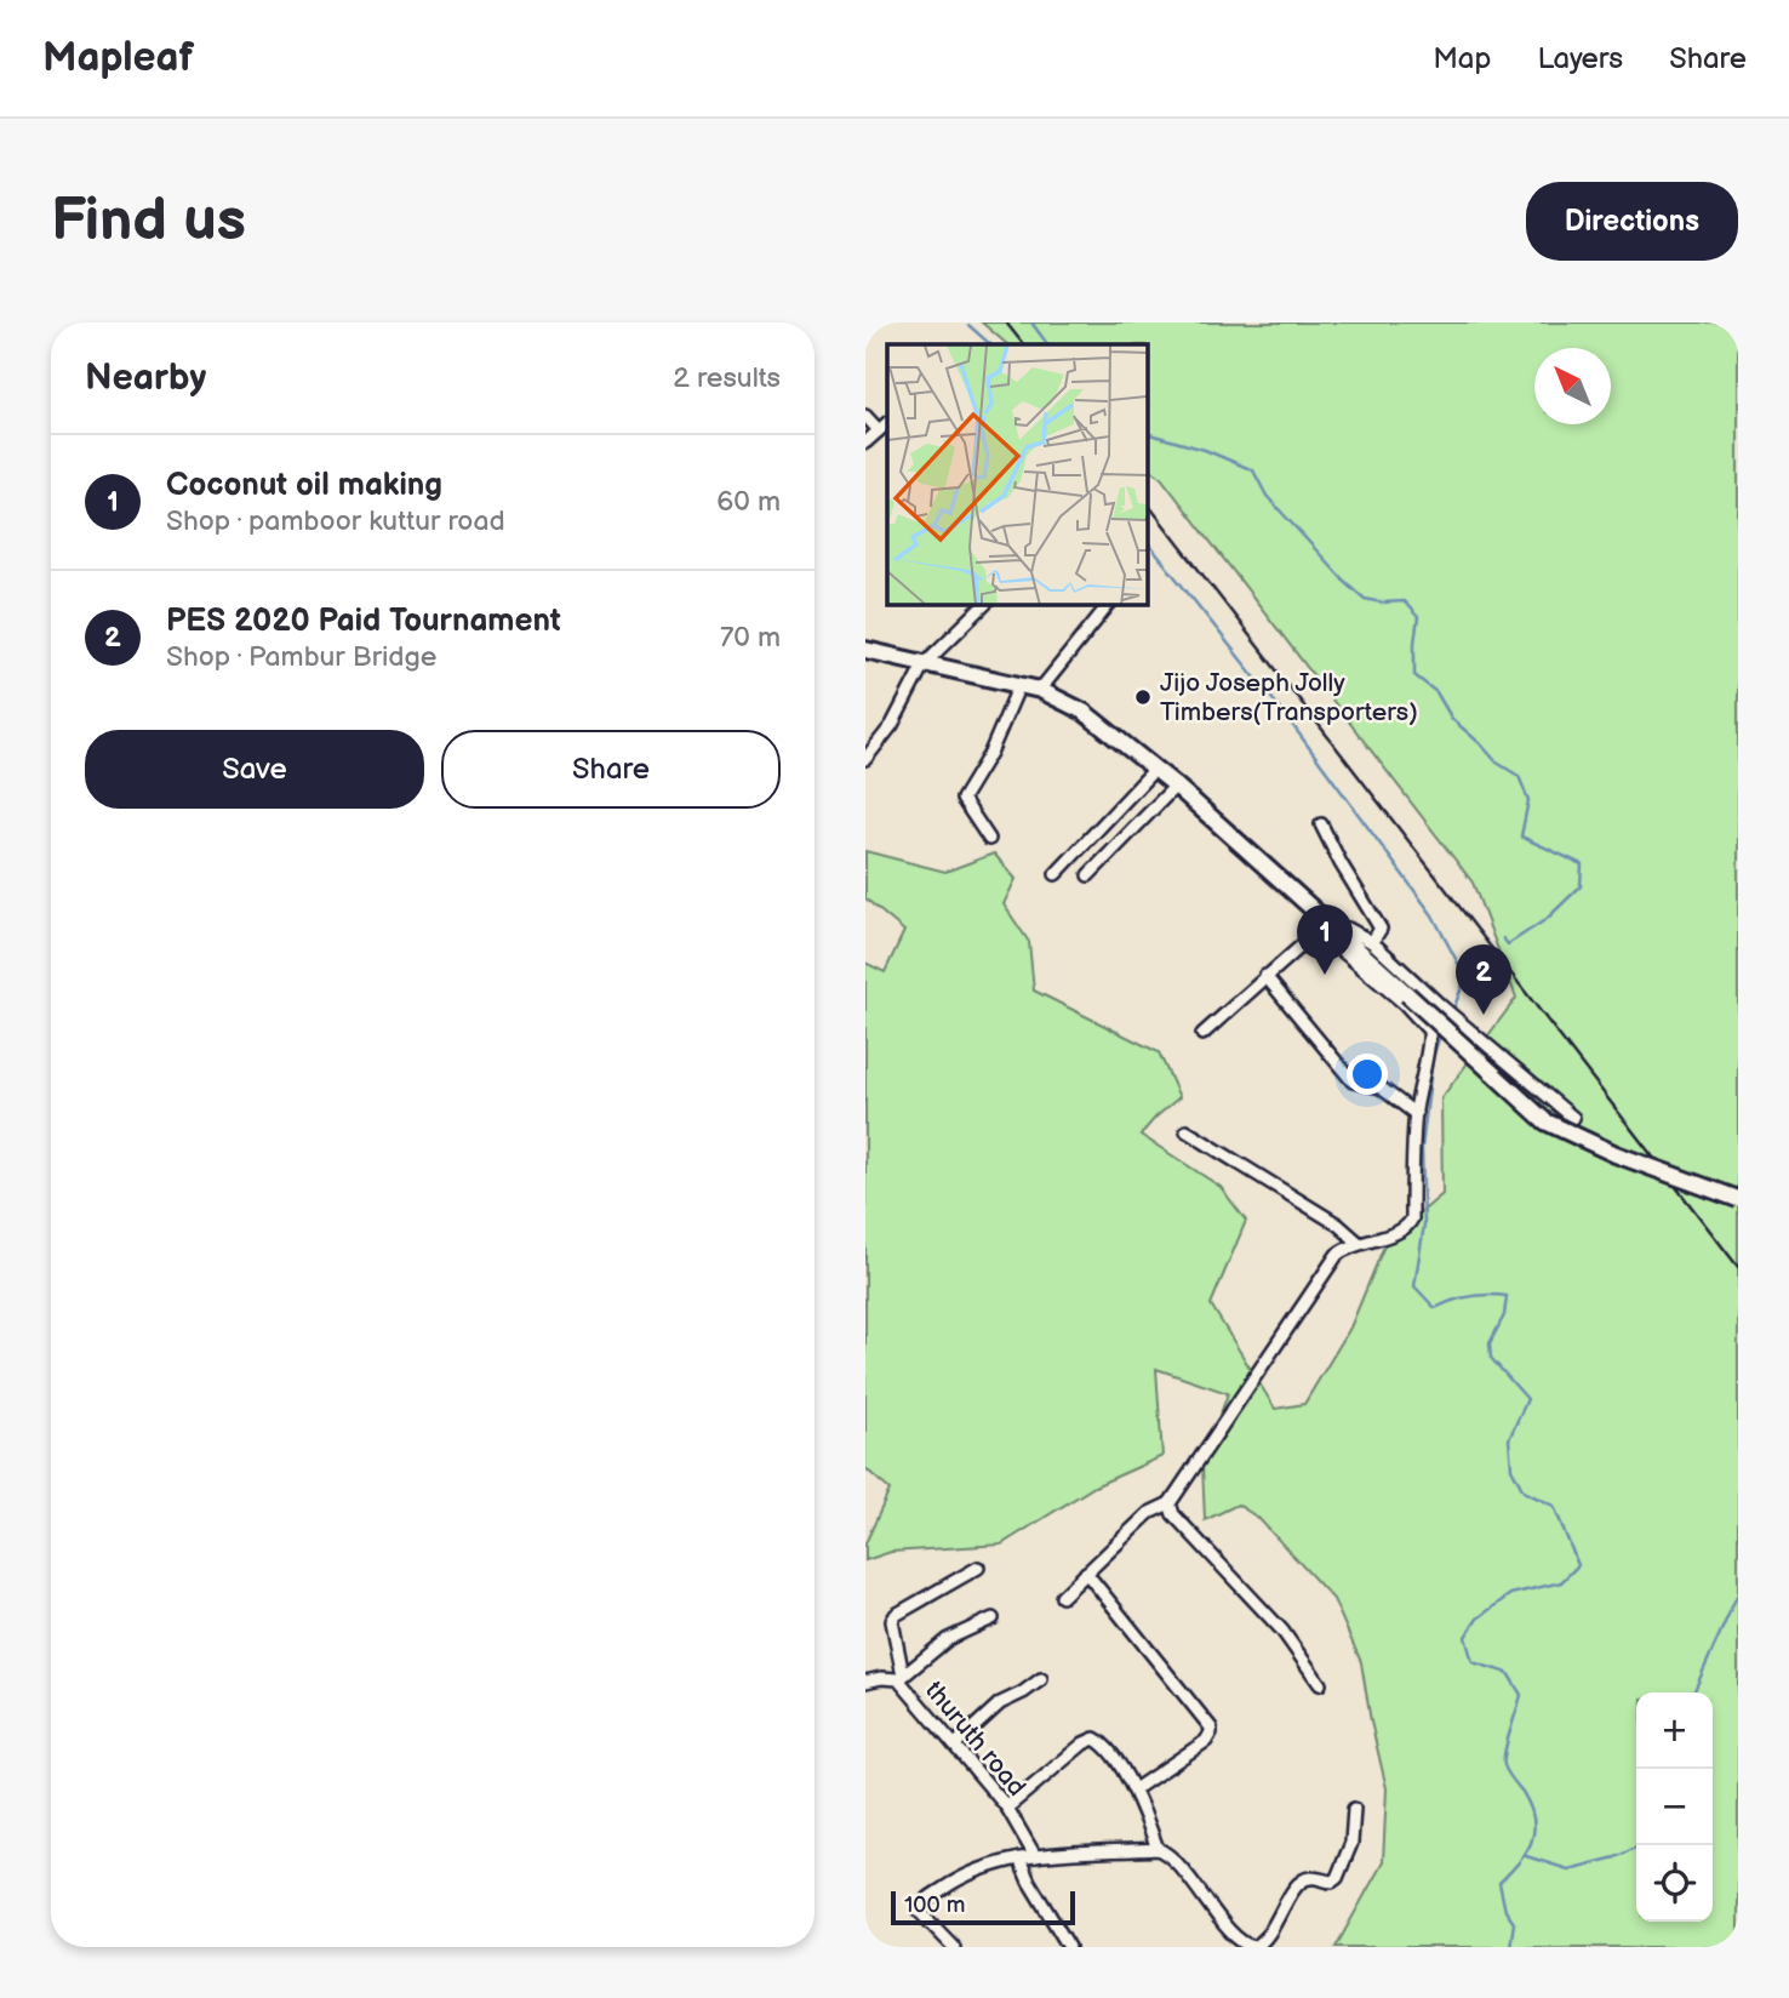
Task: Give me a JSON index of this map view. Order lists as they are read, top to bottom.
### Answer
{
  "streets": {
    "street": ["thuruth road"]
  },
  "places": ["Jijo Joseph Jolly Timbers(Transporters)"],
  "scale_bar": "100 m",
  "north": "top left",
  "page": {
    "header": "Mapleaf",
    "nav": ["Map", "Layers", "Share"],
    "buttons": [
      "Directions",
      ["Save", "Share"]
    ],
    "title": "Find us",
    "heading": ["Nearby", "2 results"],
    "list": [
      {
        "mark": "1",
        "name": "Coconut oil making",
        "note": "Shop · pamboor kuttur road",
        "value": "60 m"
      },
      {
        "mark": "2",
        "name": "PES 2020 Paid Tournament",
        "note": "Shop · Pambur Bridge",
        "value": "70 m"
      }
    ],
    "pins": ["1", "2"],
    "map_buttons": ["+", "−"],
    "scale": "100 m"
  }
}
